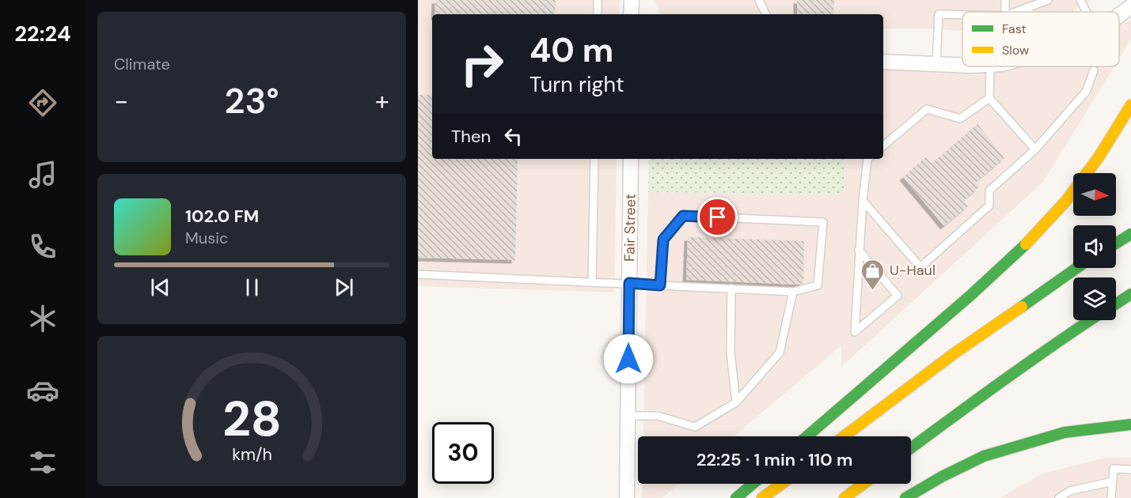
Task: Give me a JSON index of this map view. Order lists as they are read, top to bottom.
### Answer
{
  "streets": {
    "street": ["Fair Street"]
  },
  "places": {
    "shop": ["U-Haul"]
  },
  "legend": ["Fast", "Slow"],
  "north": "right",
  "page": {
    "tabs": "22:24",
    "tile": "Climate",
    "turn": ["40 m", "Turn right"],
    "heat": ["−", "23°", "+"],
    "then": "Then",
    "song": ["102.0 FM", "Music"],
    "limit": "30",
    "trip": "22:25 · 1 min · 110 m",
    "gauge": ["28", "km/h"]
  }
}
